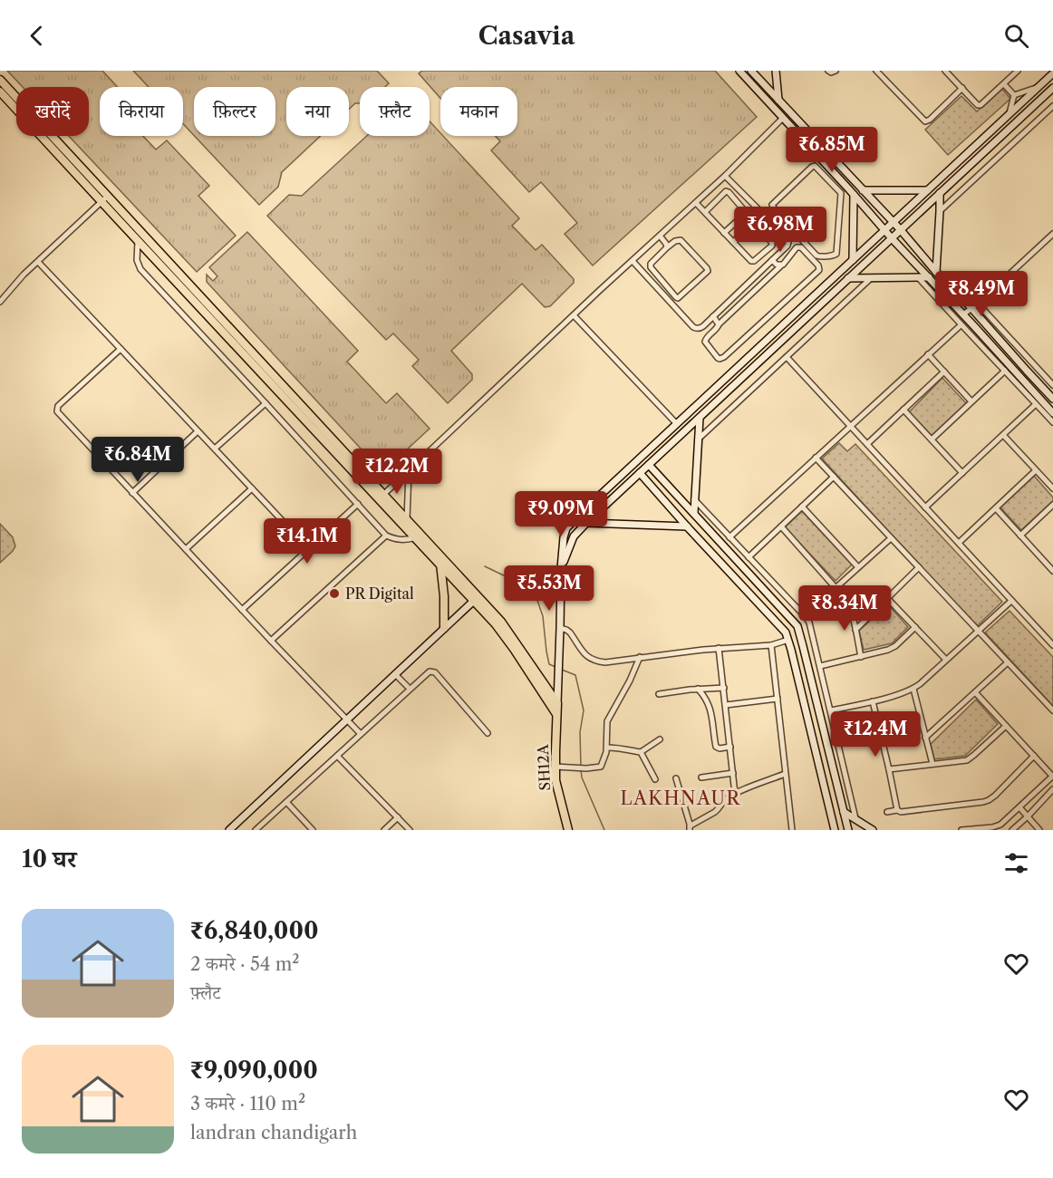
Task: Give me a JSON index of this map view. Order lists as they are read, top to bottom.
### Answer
{
  "streets": {
    "main road": ["SH12A"]
  },
  "districts": ["LAKHNAUR"],
  "places": ["PR Digital"],
  "page": {
    "header": "Casavia",
    "chip": [
      "खरीदें",
      "किराया",
      "फ़िल्टर",
      "नया",
      "फ़्लैट",
      "मकान"
    ],
    "price": [
      "₹6.85M",
      "₹6.98M",
      "₹8.49M",
      "₹6.84M",
      "₹12.2M",
      "₹9.09M",
      "₹14.1M",
      "₹5.53M",
      "₹8.34M",
      "₹12.4M"
    ],
    "heading": "10 घर",
    "list": [
      {
        "name": "₹6,840,000",
        "note": "2 कमरे · 54 m² · फ़्लैट"
      },
      {
        "name": "₹9,090,000",
        "note": "3 कमरे · 110 m² · landran chandigarh"
      }
    ]
  }
}
